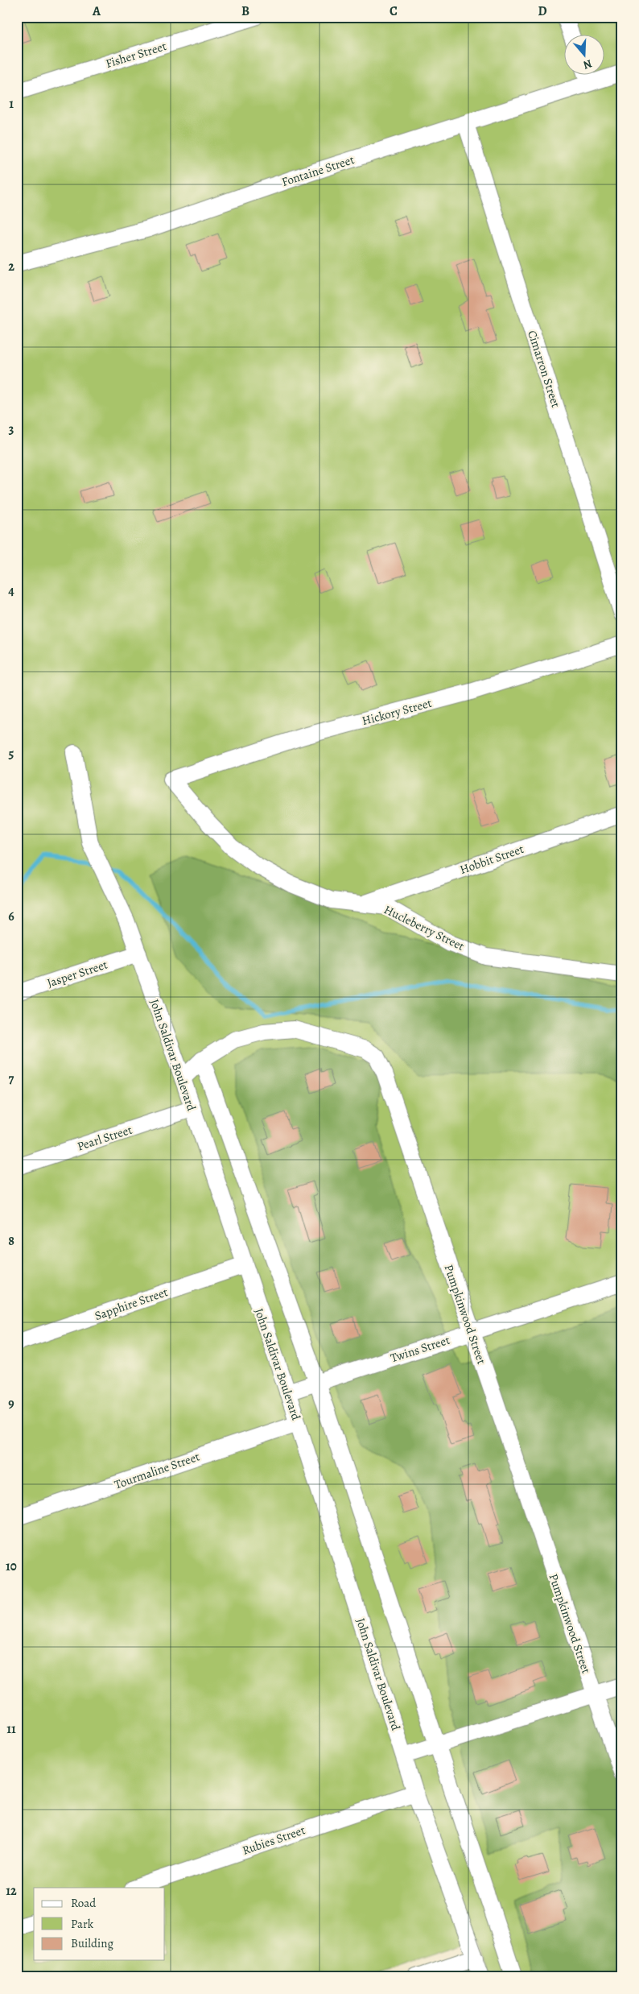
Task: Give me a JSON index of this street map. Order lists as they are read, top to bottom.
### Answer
{
  "streets": {
    "street": [
      "Fisher Street",
      "Fontaine Street",
      "Cimarron Street",
      "Hickory Street",
      "Hobbit Street",
      "Hucleberry Street",
      "Jasper Street",
      "John Saldivar Boulevard",
      "Pearl Street",
      "Sapphire Street",
      "Pumpkinwood Street",
      "Twins Street",
      "Tourmaline Street",
      "Rubies Street"
    ]
  },
  "crossings": [
    ["Fontaine Street", "Cimarron Street"],
    ["Hickory Street", "Hucleberry Street"],
    ["Hobbit Street", "Hucleberry Street"],
    ["Jasper Street", "John Saldivar Boulevard"],
    ["John Saldivar Boulevard", "Pearl Street"],
    ["John Saldivar Boulevard", "Sapphire Street"],
    ["John Saldivar Boulevard", "Pumpkinwood Street"],
    ["John Saldivar Boulevard", "Twins Street"],
    ["John Saldivar Boulevard", "Tourmaline Street"],
    ["John Saldivar Boulevard", "Rubies Street"],
    ["Pumpkinwood Street", "Twins Street"]
  ],
  "legend": ["Road", "Park", "Building"],
  "north": "bottom",
  "grid": {
    "columns": [
      "A",
      "B",
      "C",
      "D"
    ],
    "rows": [
      "1",
      "2",
      "3",
      "4",
      "5",
      "6",
      "7",
      "8",
      "9",
      "10",
      "11",
      "12"
    ]
  }
}
